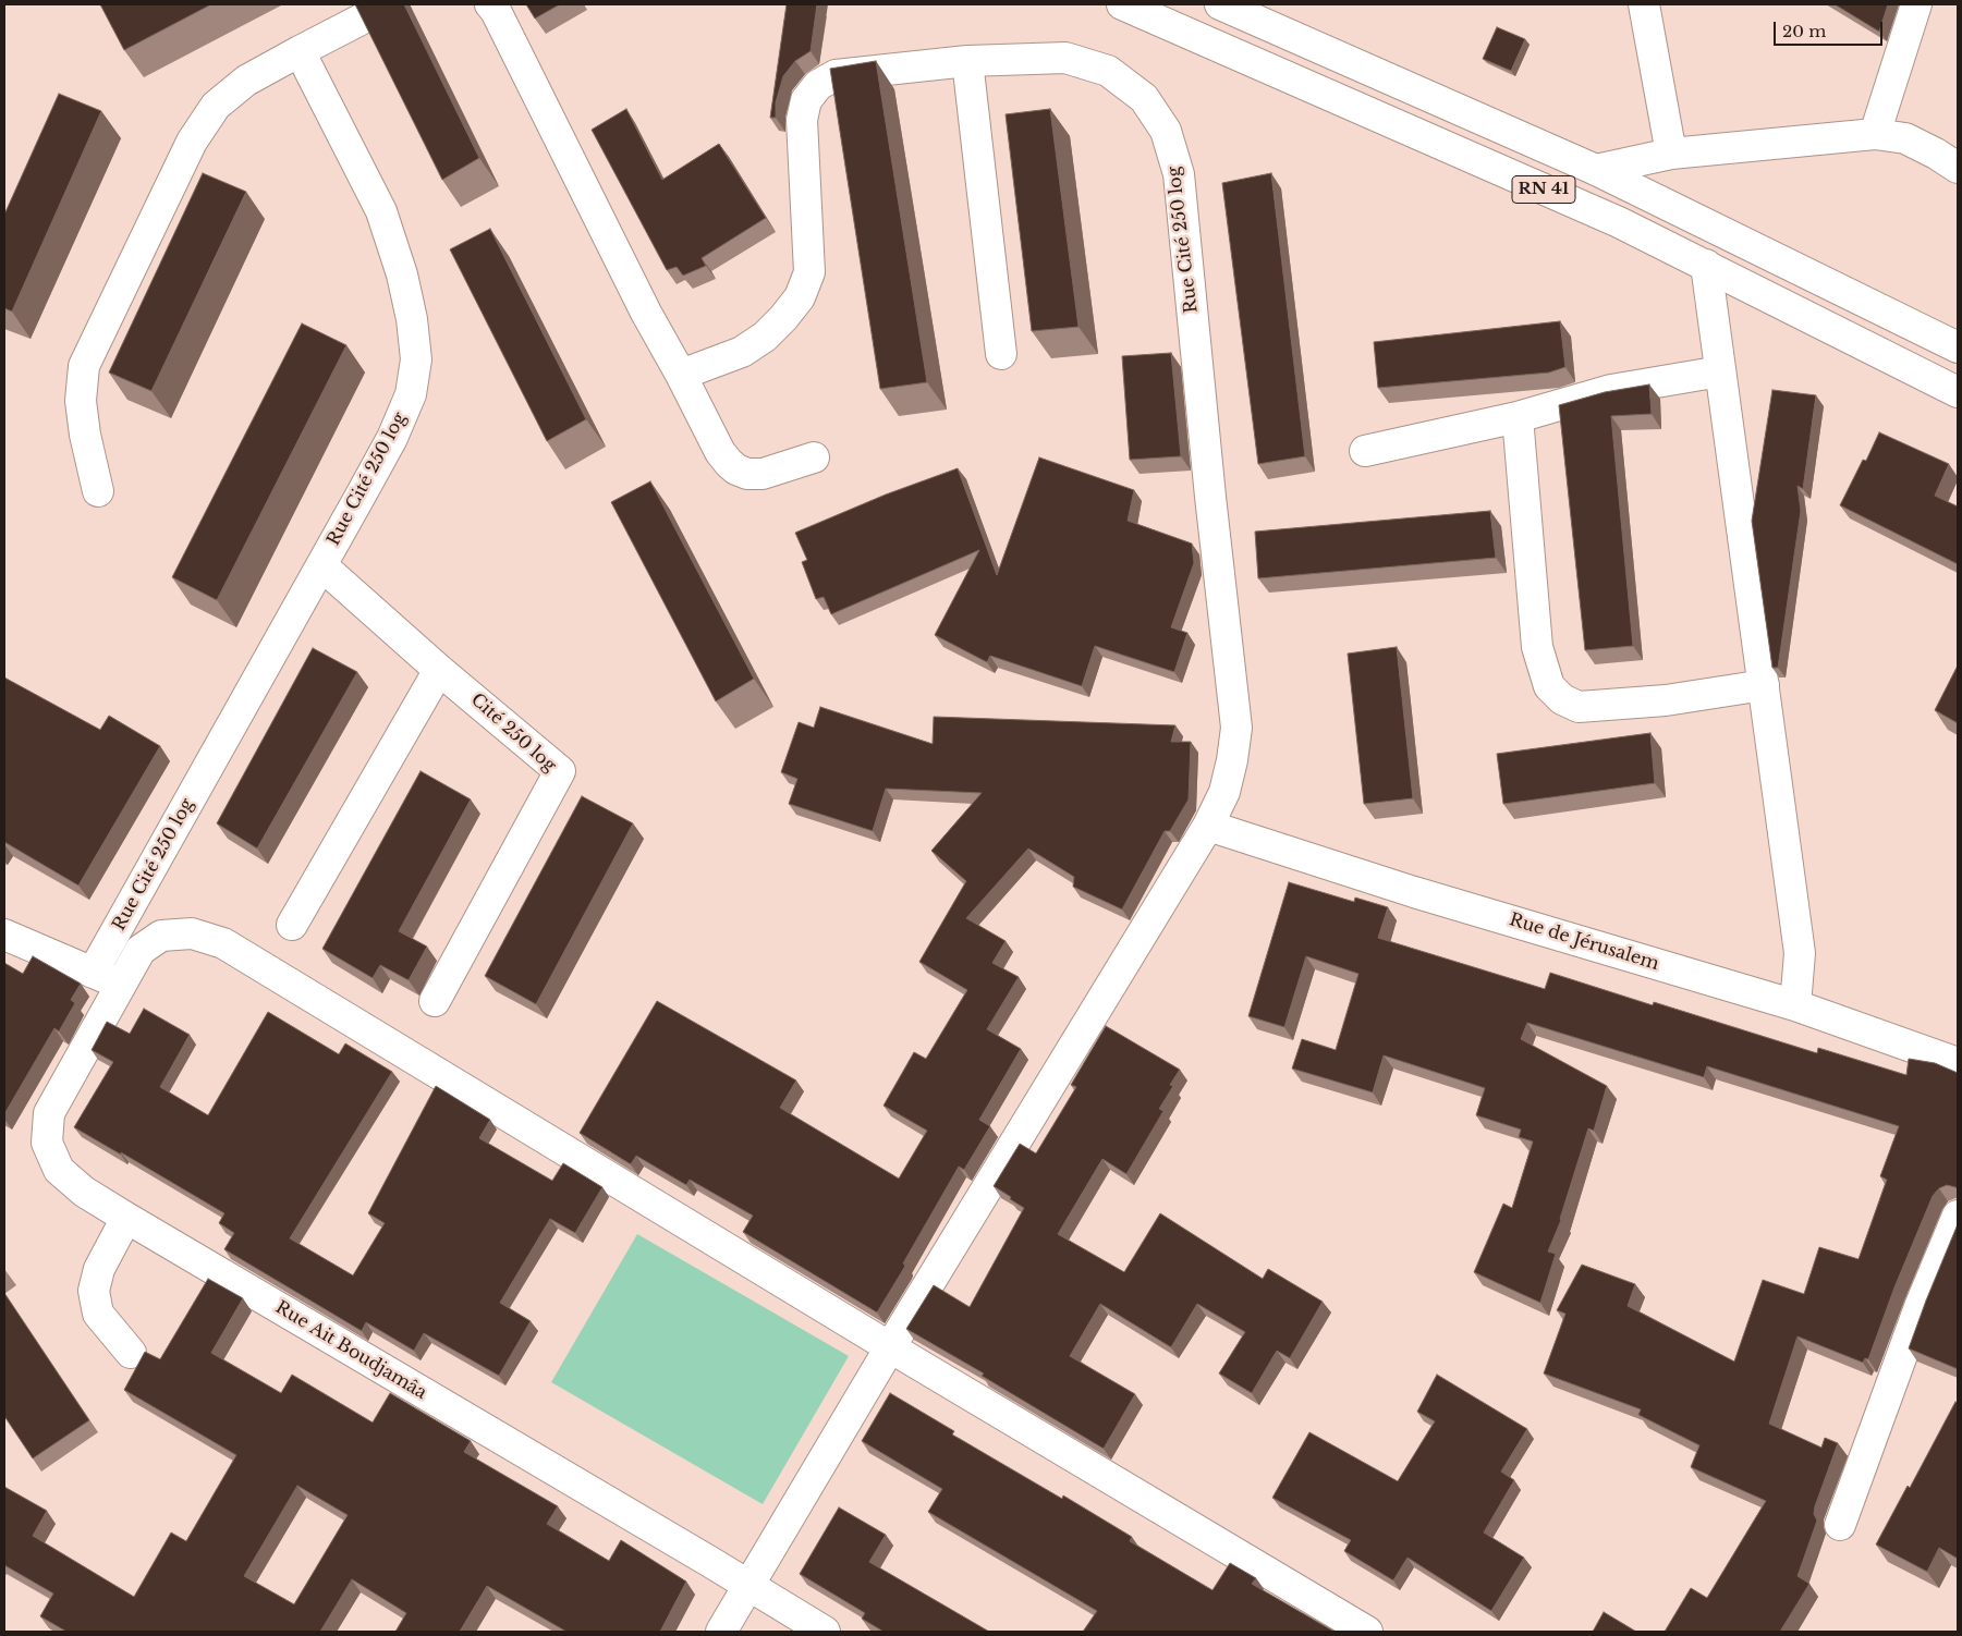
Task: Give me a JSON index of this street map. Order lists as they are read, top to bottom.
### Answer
{
  "streets": {
    "main road": [
      "RN 41",
      "Rue Cité 250 log",
      "Cité 250 log",
      "Rue de Jérusalem",
      "Rue Ait Boudjamâa"
    ]
  },
  "crossings": [
    ["Rue Cité 250 log", "Cité 250 log"],
    ["Rue Cité 250 log", "Rue de Jérusalem"],
    ["Rue Cité 250 log", "Rue Ait Boudjamâa"]
  ],
  "scale_bar": "20 m"
}
